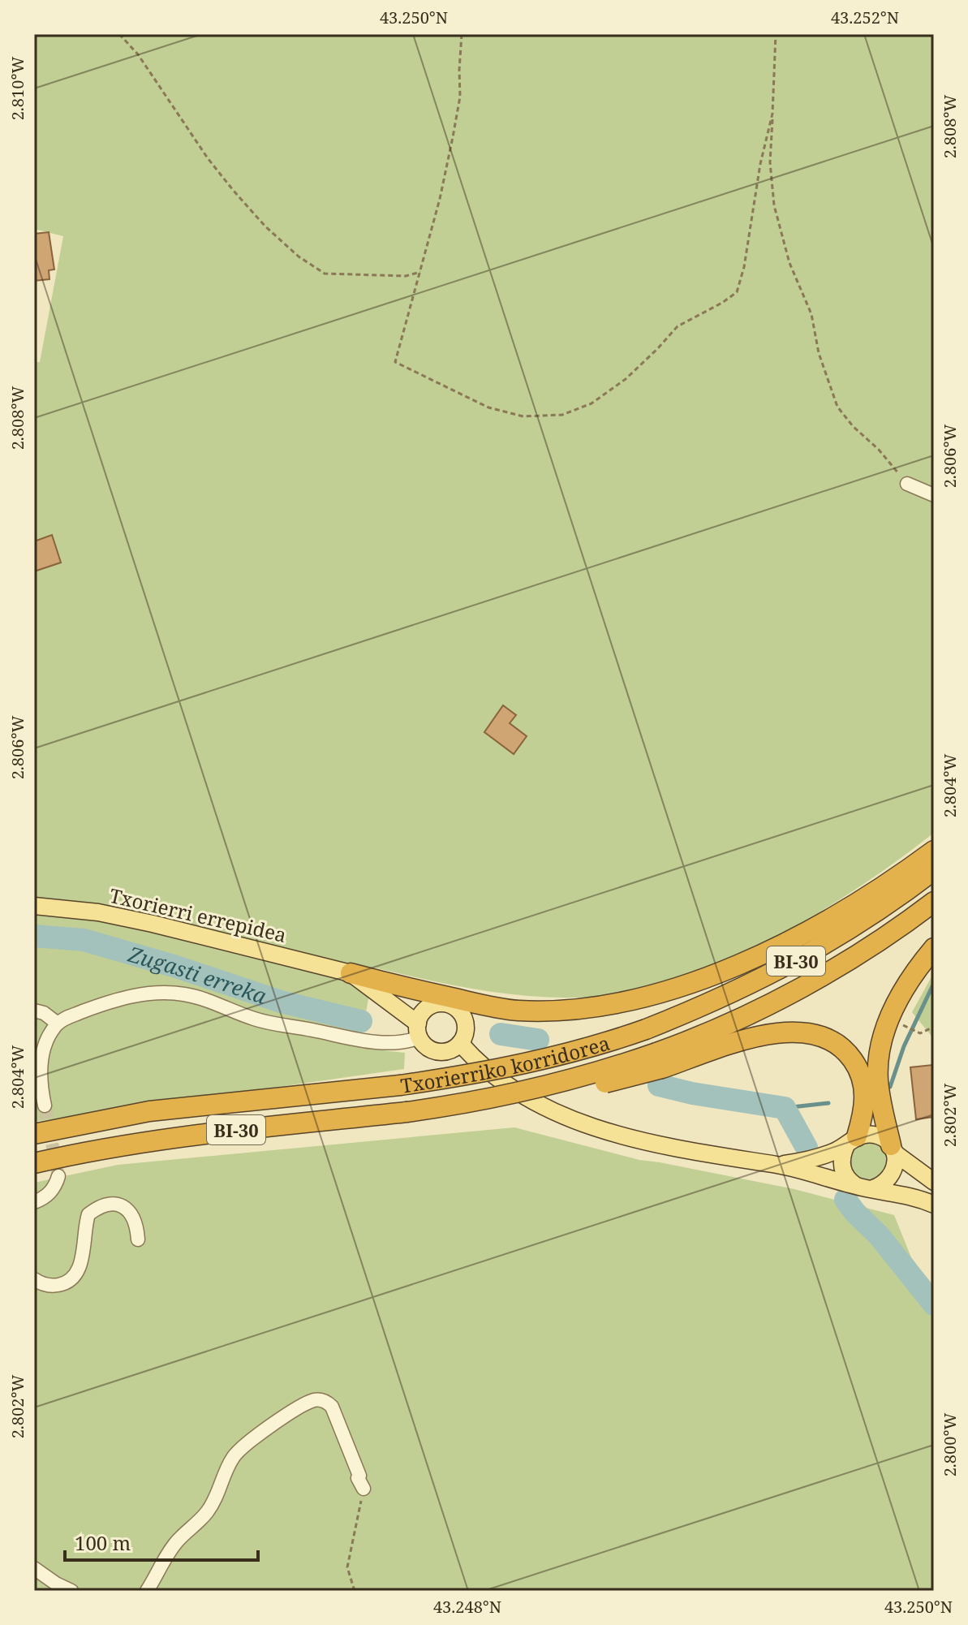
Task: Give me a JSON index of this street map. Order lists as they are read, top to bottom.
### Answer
{
  "streets": {
    "highway": ["BI-30", "Txorierriko korridorea"],
    "main road": ["Txorierri errepidea"]
  },
  "crossings": [
    ["BI-30", "Txorierriko korridorea"]
  ],
  "water": ["Zugasti erreka"],
  "scale_bar": "100 m",
  "coordinates": [
    "43.250°N",
    "43.252°N",
    "2.810°W",
    "2.808°W",
    "2.806°W",
    "2.804°W",
    "2.802°W",
    "2.800°W",
    "43.248°N"
  ]
}
